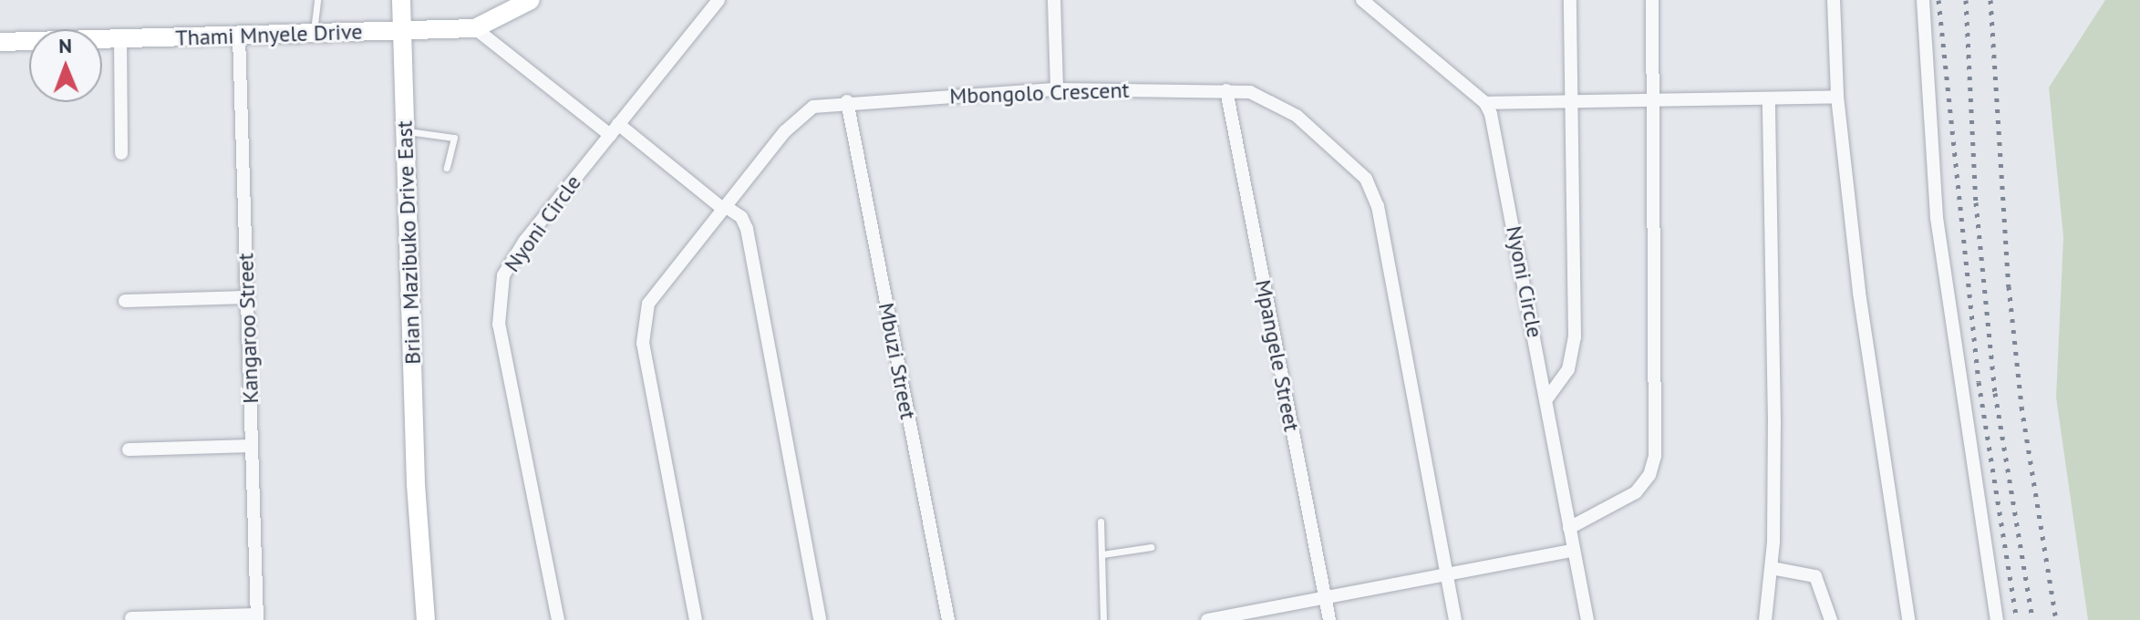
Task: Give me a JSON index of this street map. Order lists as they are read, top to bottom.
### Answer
{
  "streets": {
    "street": [
      "Thami Mnyele Drive",
      "Mbongolo Crescent",
      "Nyoni Circle",
      "Brian Mazibuko Drive East",
      "Kangaroo Street",
      "Mpangele Street",
      "Mbuzi Street"
    ]
  },
  "crossings": [
    ["Thami Mnyele Drive", "Brian Mazibuko Drive East"],
    ["Thami Mnyele Drive", "Kangaroo Street"],
    ["Mbongolo Crescent", "Mpangele Street"],
    ["Mbongolo Crescent", "Mbuzi Street"]
  ],
  "north": "top"
}
